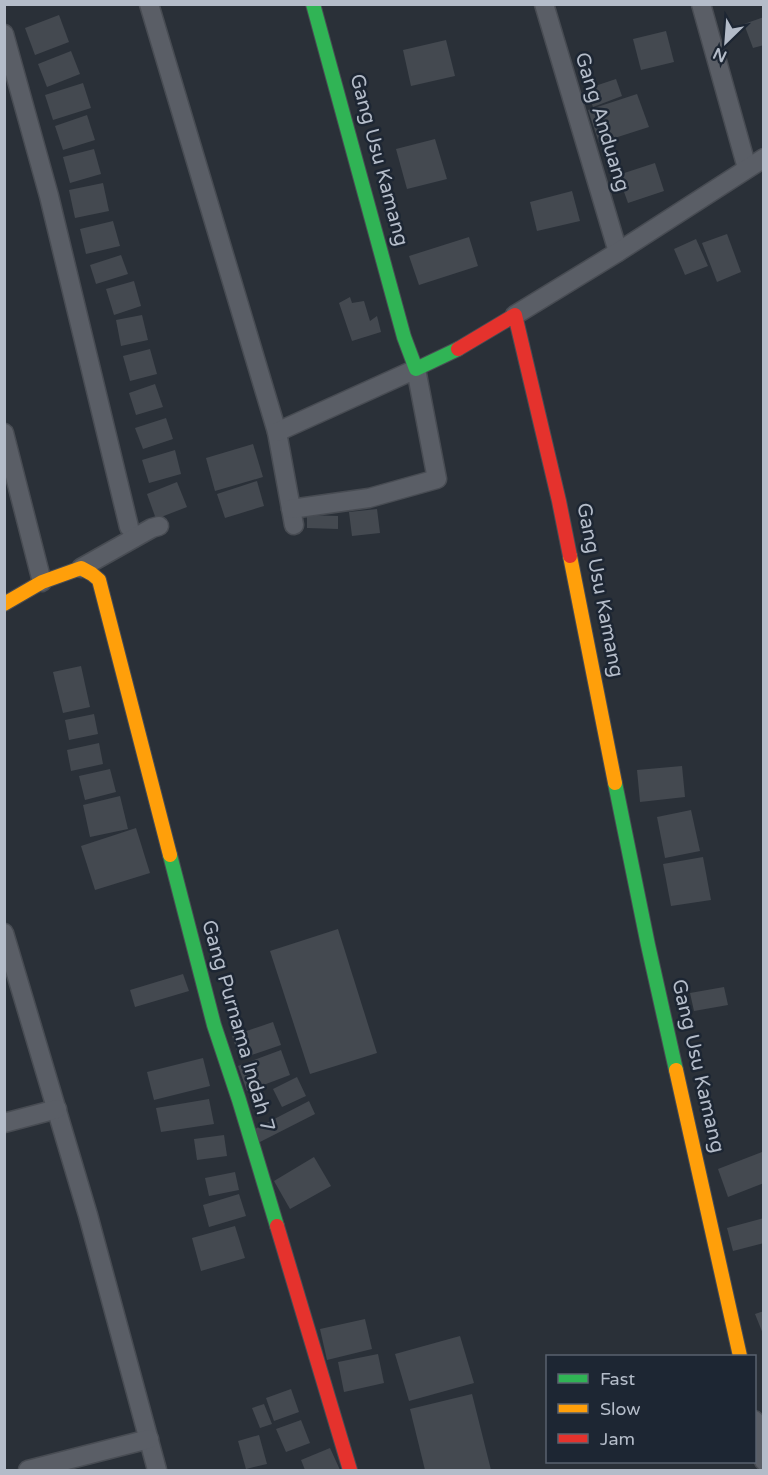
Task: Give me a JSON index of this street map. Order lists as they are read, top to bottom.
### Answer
{
  "streets": {
    "street": ["Gang Anduang", "Gang Usu Kamang", "Gang Purnama Indah 7"]
  },
  "legend": ["Fast", "Slow", "Jam"],
  "north": "bottom left"
}
